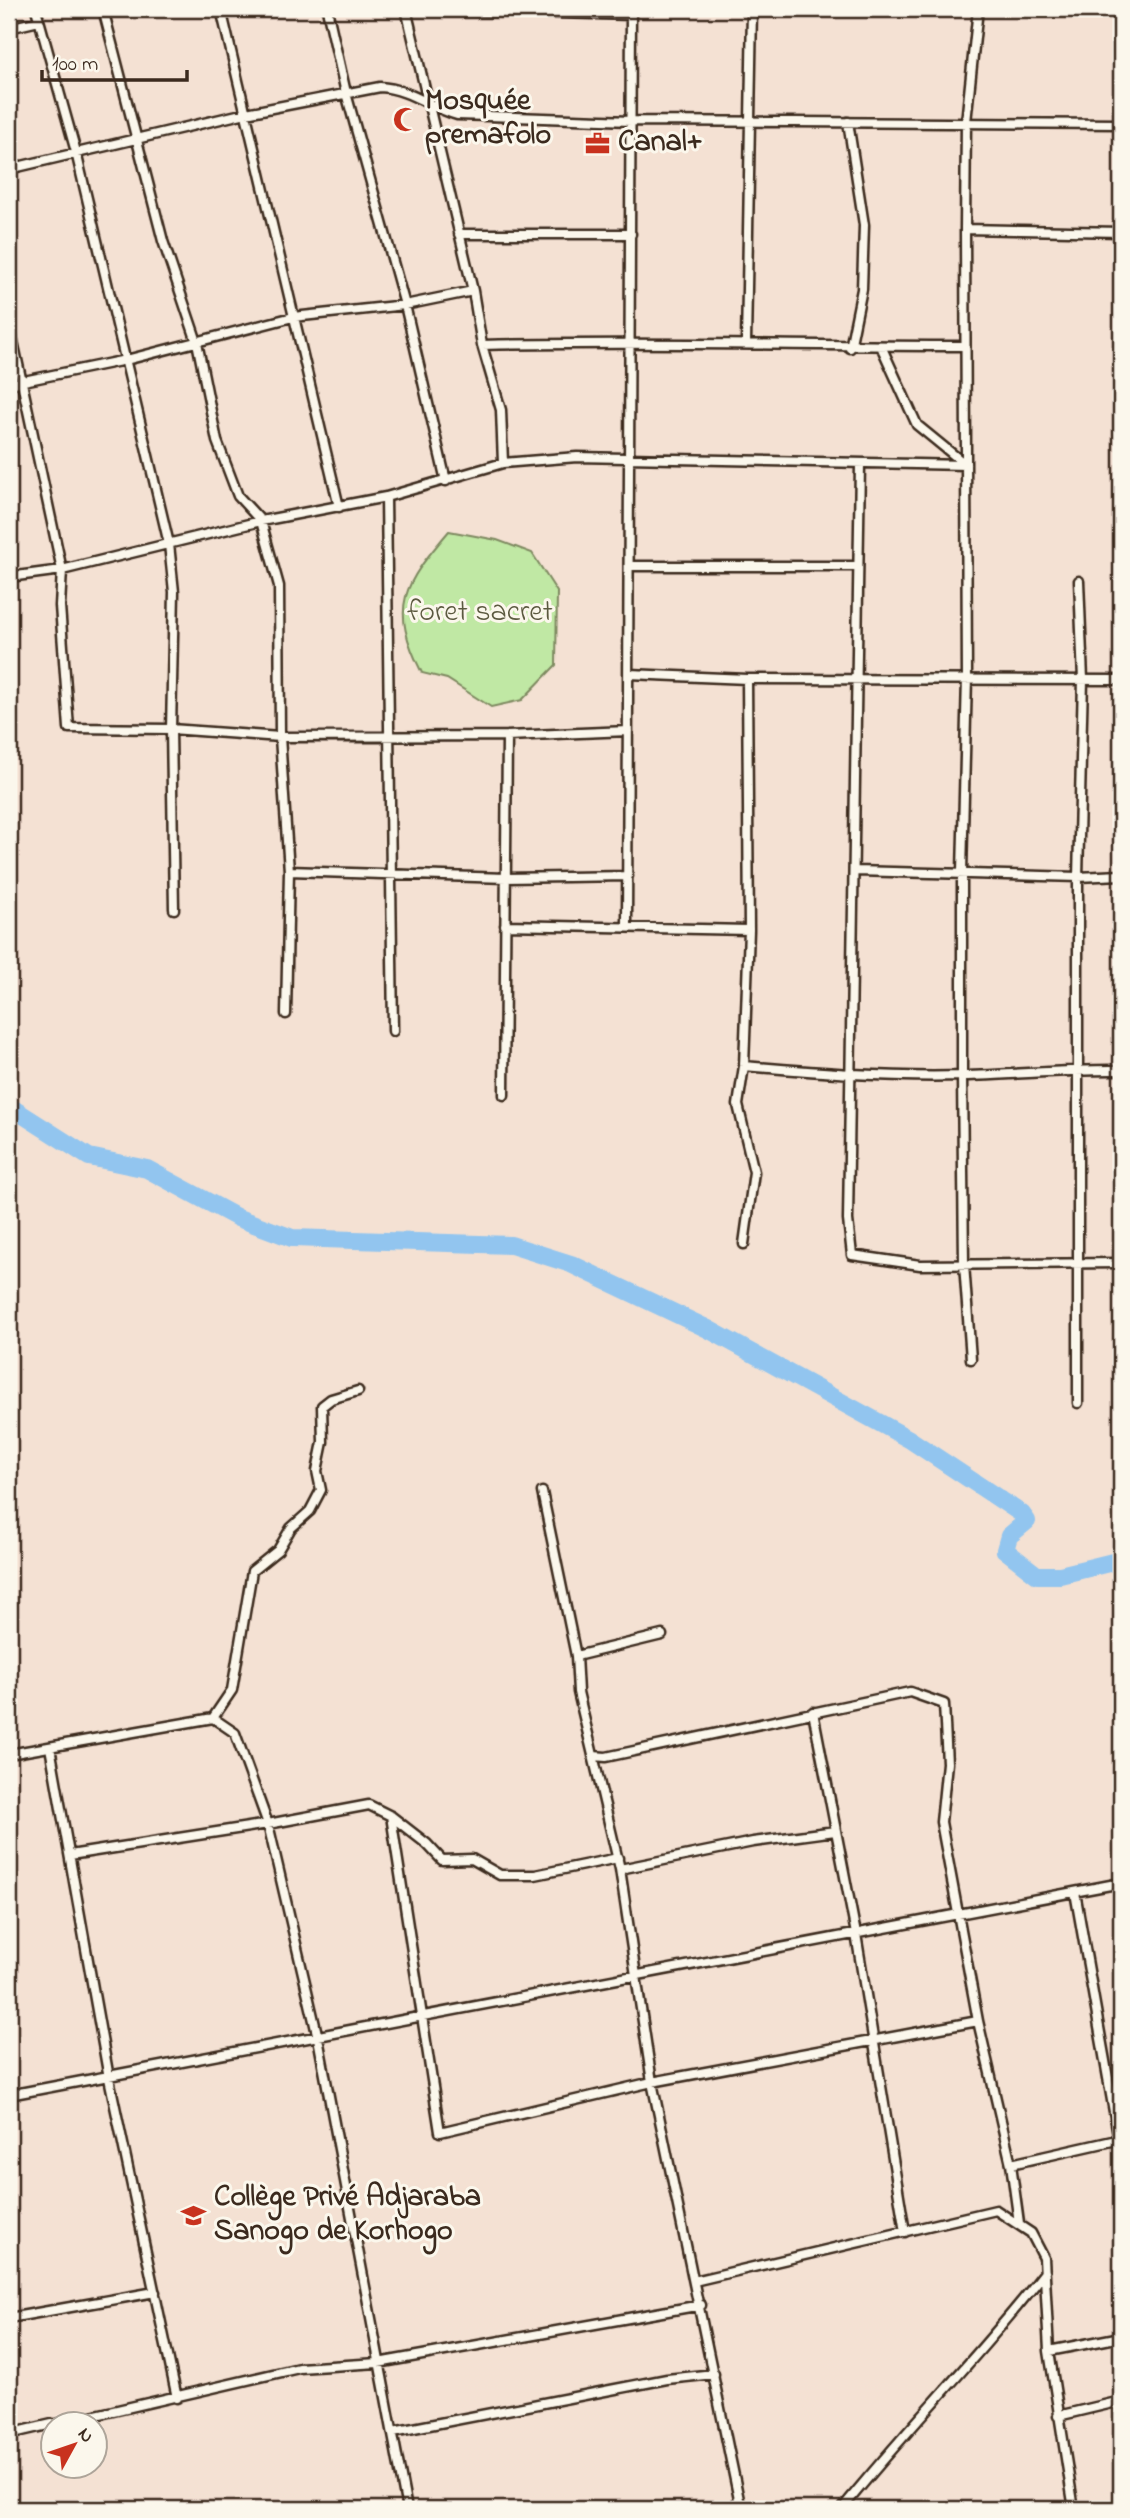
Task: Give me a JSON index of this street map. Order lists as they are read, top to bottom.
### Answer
{
  "parks": ["foret sacret"],
  "places": {
    "mosque": ["Mosquée premafolo"],
    "office": ["Canal+"],
    "school or university": ["Collège Privé Adjaraba Sanogo de Korhogo"]
  },
  "scale_bar": "100 m",
  "north": "top right"
}
